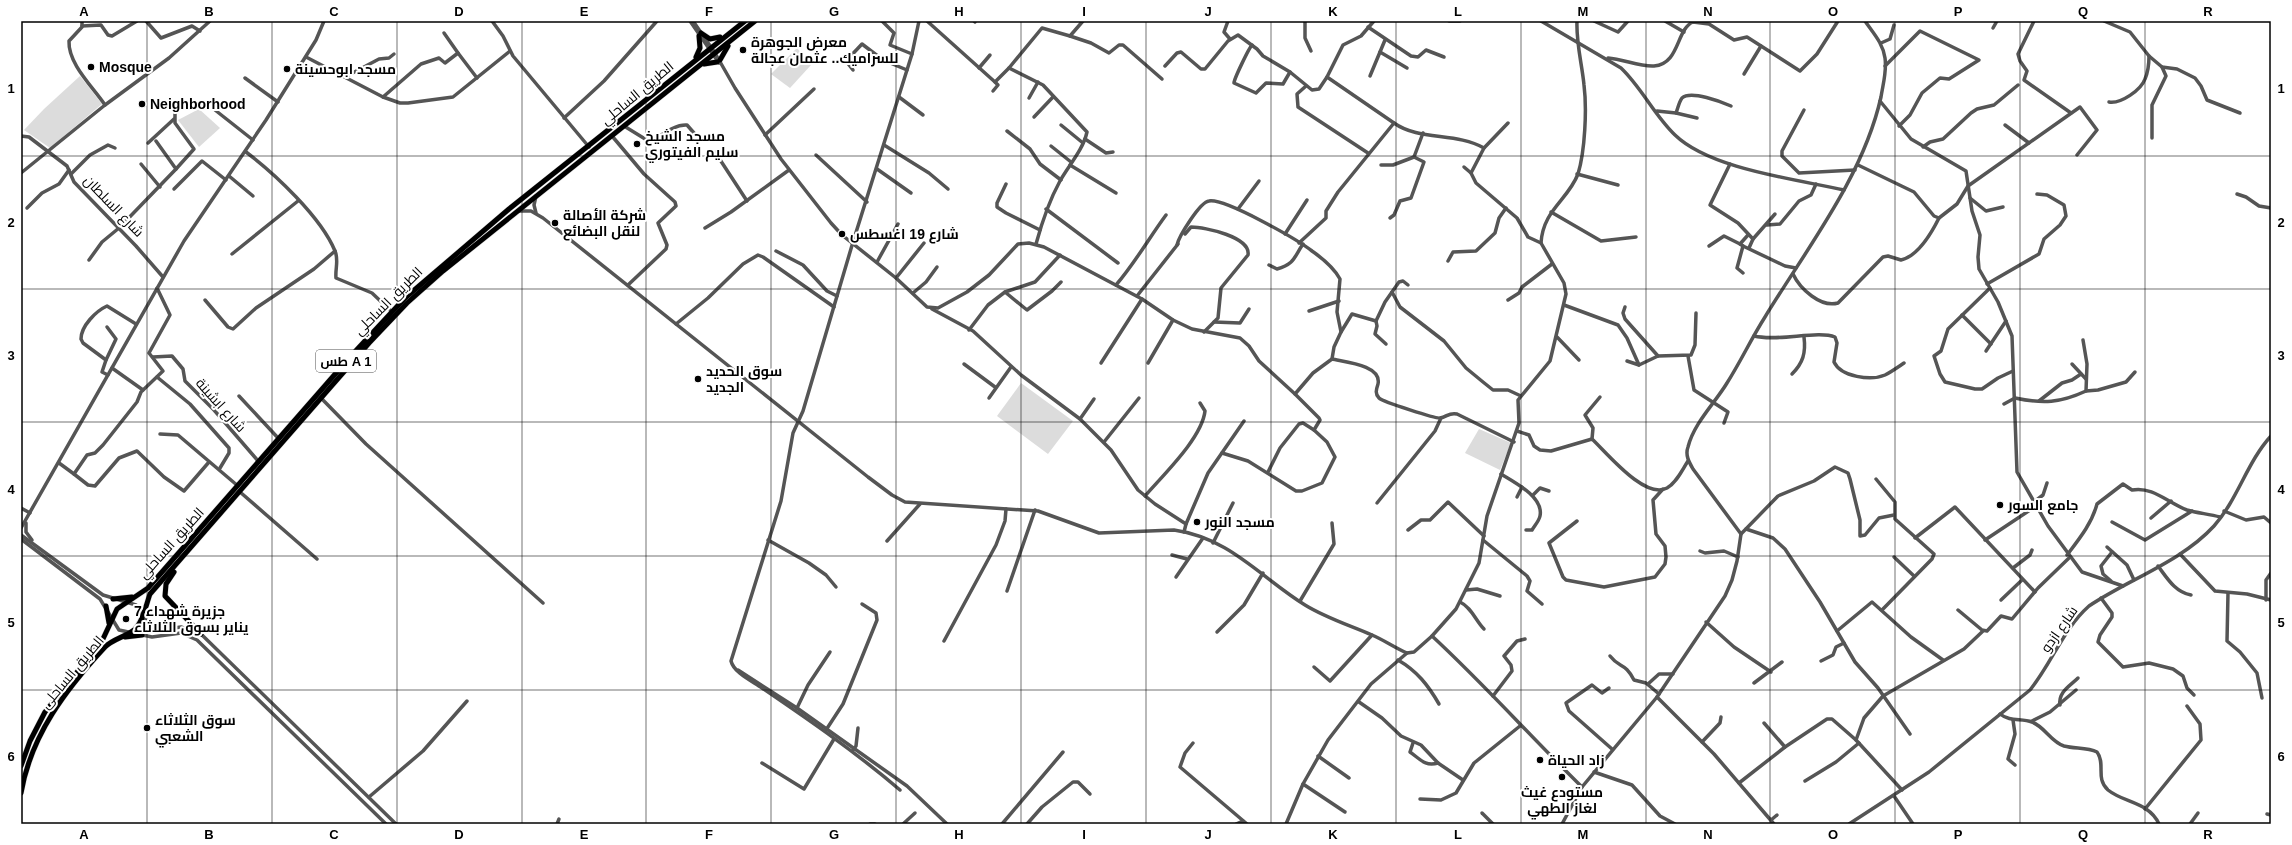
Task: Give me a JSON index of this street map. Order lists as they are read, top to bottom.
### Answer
{
  "streets": {
    "highway": ["الطريق الساحلي", "طس A 1", "الطريق الساحلى"],
    "street": ["شارع السلطان", "شارع ابشينة", "شارع ازدو"]
  },
  "crossings": [
    ["الطريق الساحلي", "شارع ابشينة"],
    ["الطريق الساحلي", "الطريق الساحلى"]
  ],
  "places": [
    "معرض الجوهرة للسراميك.. عثمان عجالة",
    "Mosque",
    "مسجد ابوحسينة",
    "Neighborhood",
    "مسجد الشيخ سليم الفيتوري",
    "شركة الأصالة لنقل البضائع",
    "شارع 19 اغسطس",
    "سوق الحديد الجديد",
    "جامع السور",
    "مسجد النور",
    "جزيرة شهداء 7 يناير بسوق الثلاثاء",
    "سوق الثلاثاء الشعبي",
    "زاد الحياة",
    "مستودع غيث لغاز الطهي"
  ],
  "grid": {
    "columns": [
      "A",
      "B",
      "C",
      "D",
      "E",
      "F",
      "G",
      "H",
      "I",
      "J",
      "K",
      "L",
      "M",
      "N",
      "O",
      "P",
      "Q",
      "R"
    ],
    "rows": [
      "1",
      "2",
      "3",
      "4",
      "5",
      "6"
    ]
  }
}
